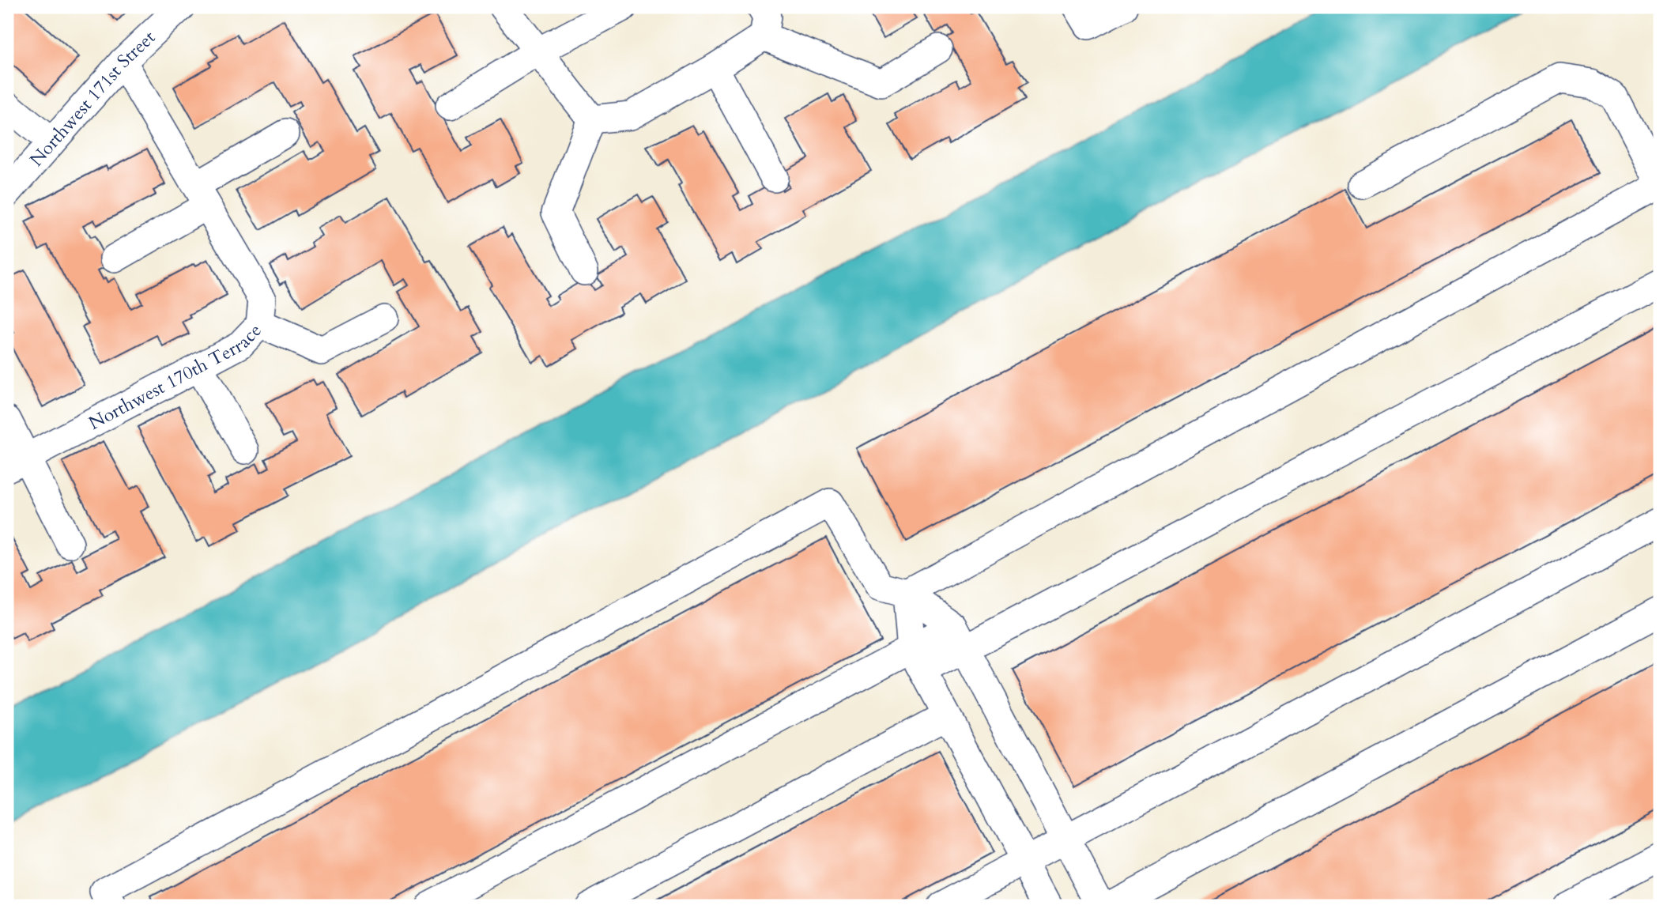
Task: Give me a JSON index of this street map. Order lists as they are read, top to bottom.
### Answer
{
  "streets": {
    "street": ["Northwest 171st Street", "Northwest 170th Terrace"]
  },
  "crossings": [
    ["Northwest 171st Street", "Northwest 170th Terrace"]
  ]
}
